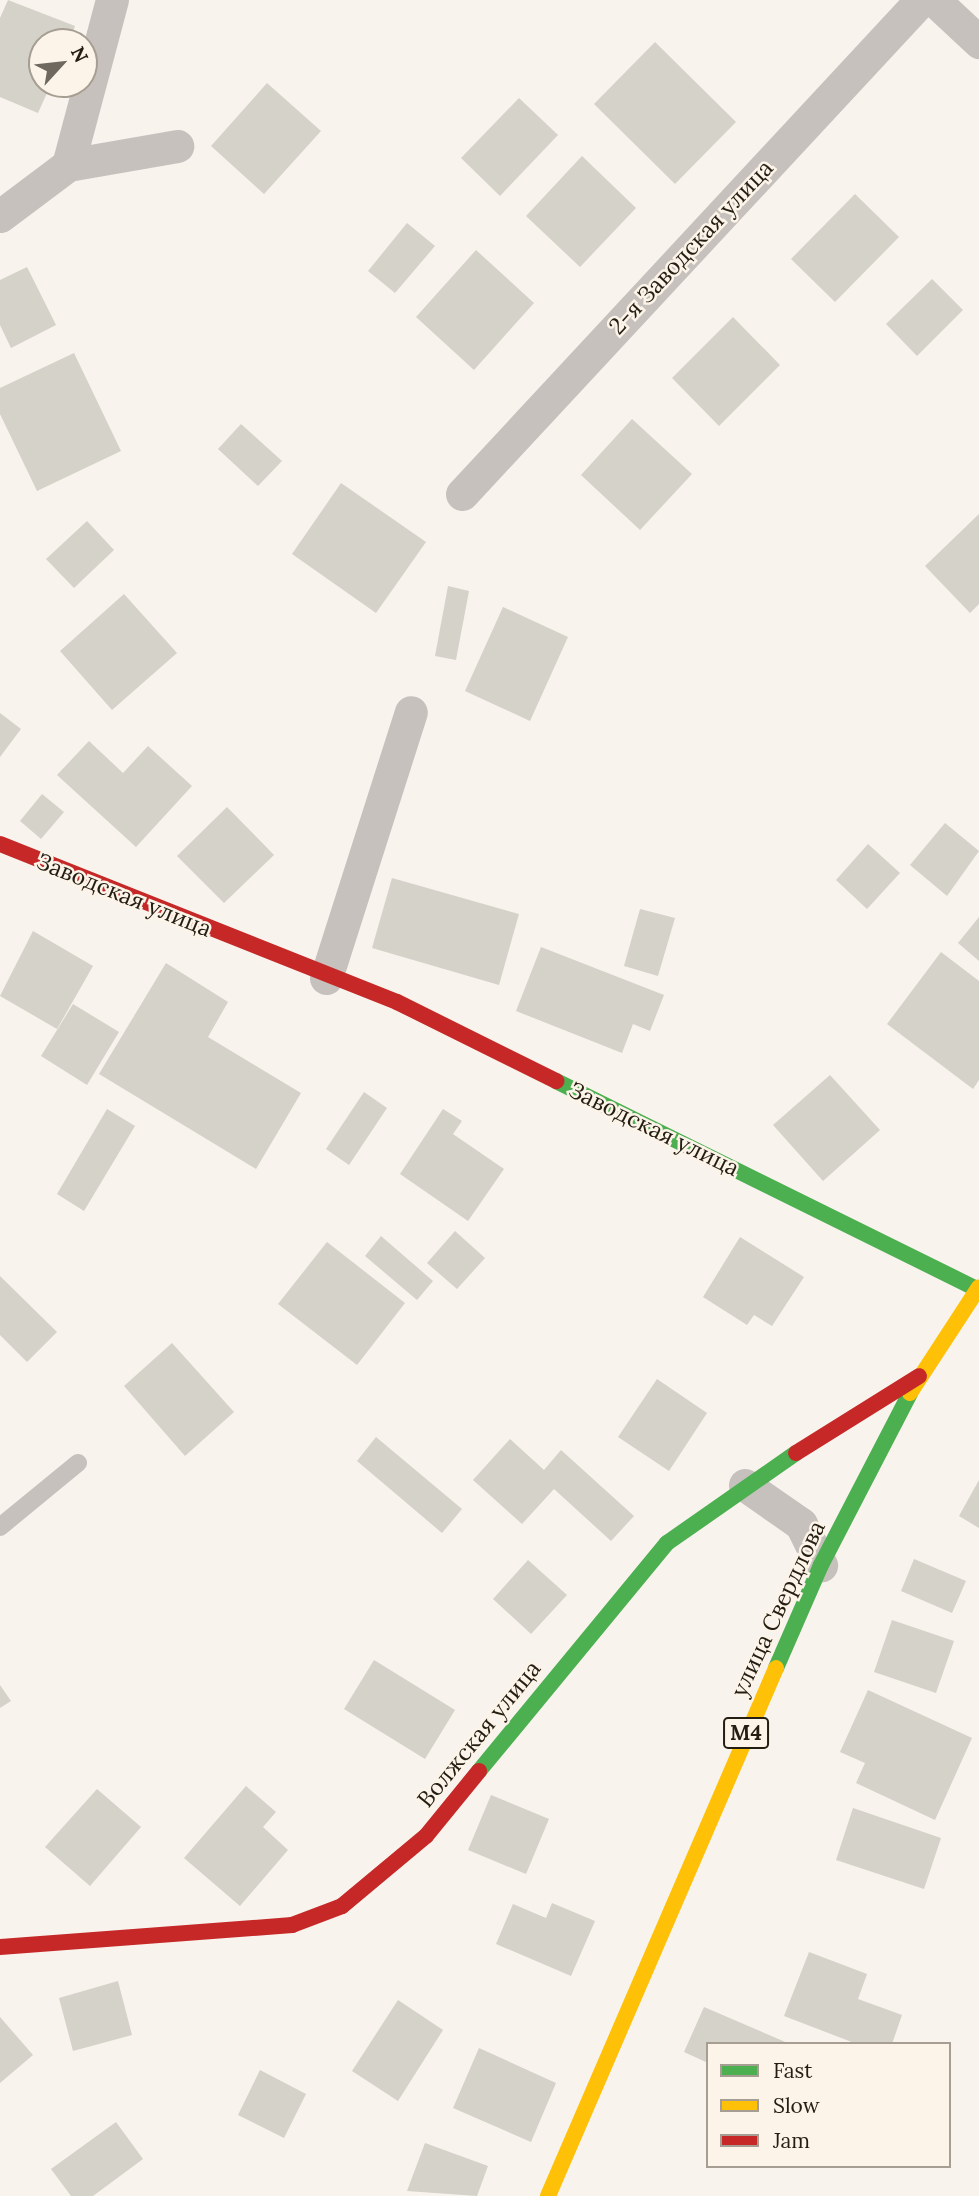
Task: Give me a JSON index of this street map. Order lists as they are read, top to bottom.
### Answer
{
  "streets": {
    "main road": [
      "Заводская улица",
      "улица Свердлова",
      "M4",
      "Волжская улица"
    ],
    "street": ["2-я Заводская улица"]
  },
  "crossings": [
    ["Заводская улица", "улица Свердлова"],
    ["улица Свердлова", "Волжская улица"]
  ],
  "legend": ["Fast", "Slow", "Jam"],
  "north": "top right"
}
